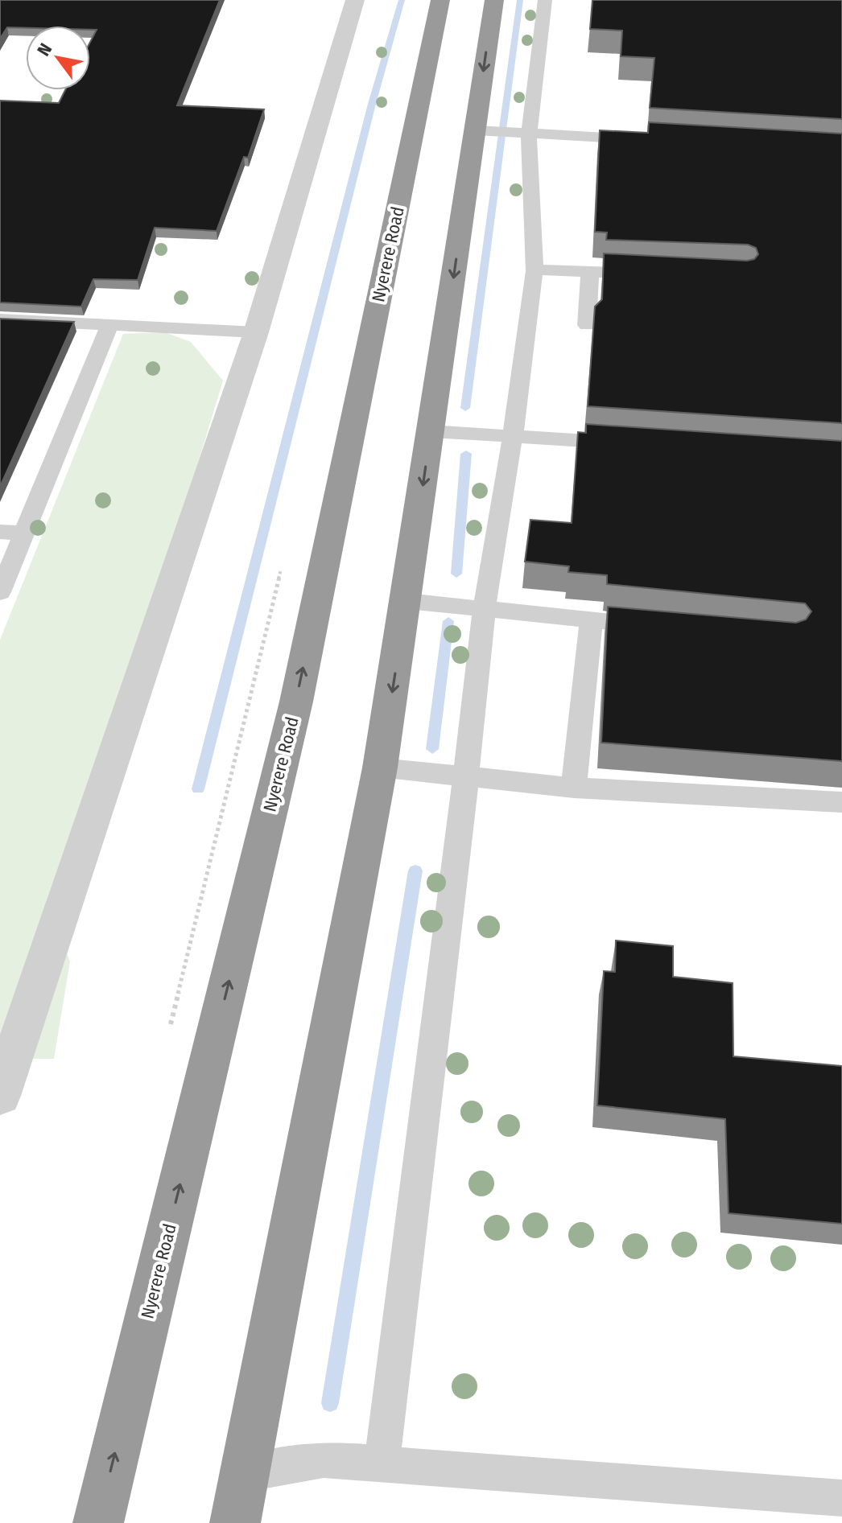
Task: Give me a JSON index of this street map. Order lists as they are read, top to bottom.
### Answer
{
  "streets": {
    "highway": ["Nyerere Road"]
  },
  "north": "top left"
}
